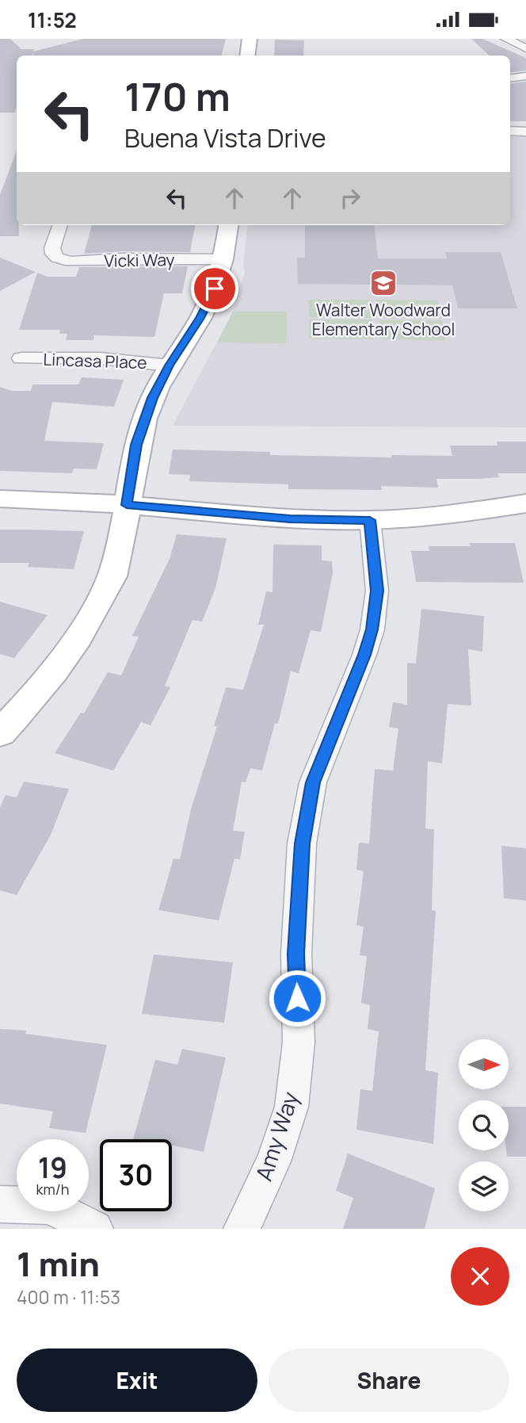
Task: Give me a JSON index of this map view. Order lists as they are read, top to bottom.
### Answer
{
  "streets": {
    "street": ["Vicki Way", "Lincasa Place", "Amy Way"]
  },
  "places": {
    "school or university": ["Walter Woodward Elementary School"]
  },
  "north": "right",
  "page": {
    "status": "11:52",
    "turn": ["170 m", "Buena Vista Drive"],
    "speed": "19 km/h",
    "limit": "30",
    "heading": ["1 min", "400 m · 11:53"],
    "buttons": ["Exit", "Share"]
  }
}
